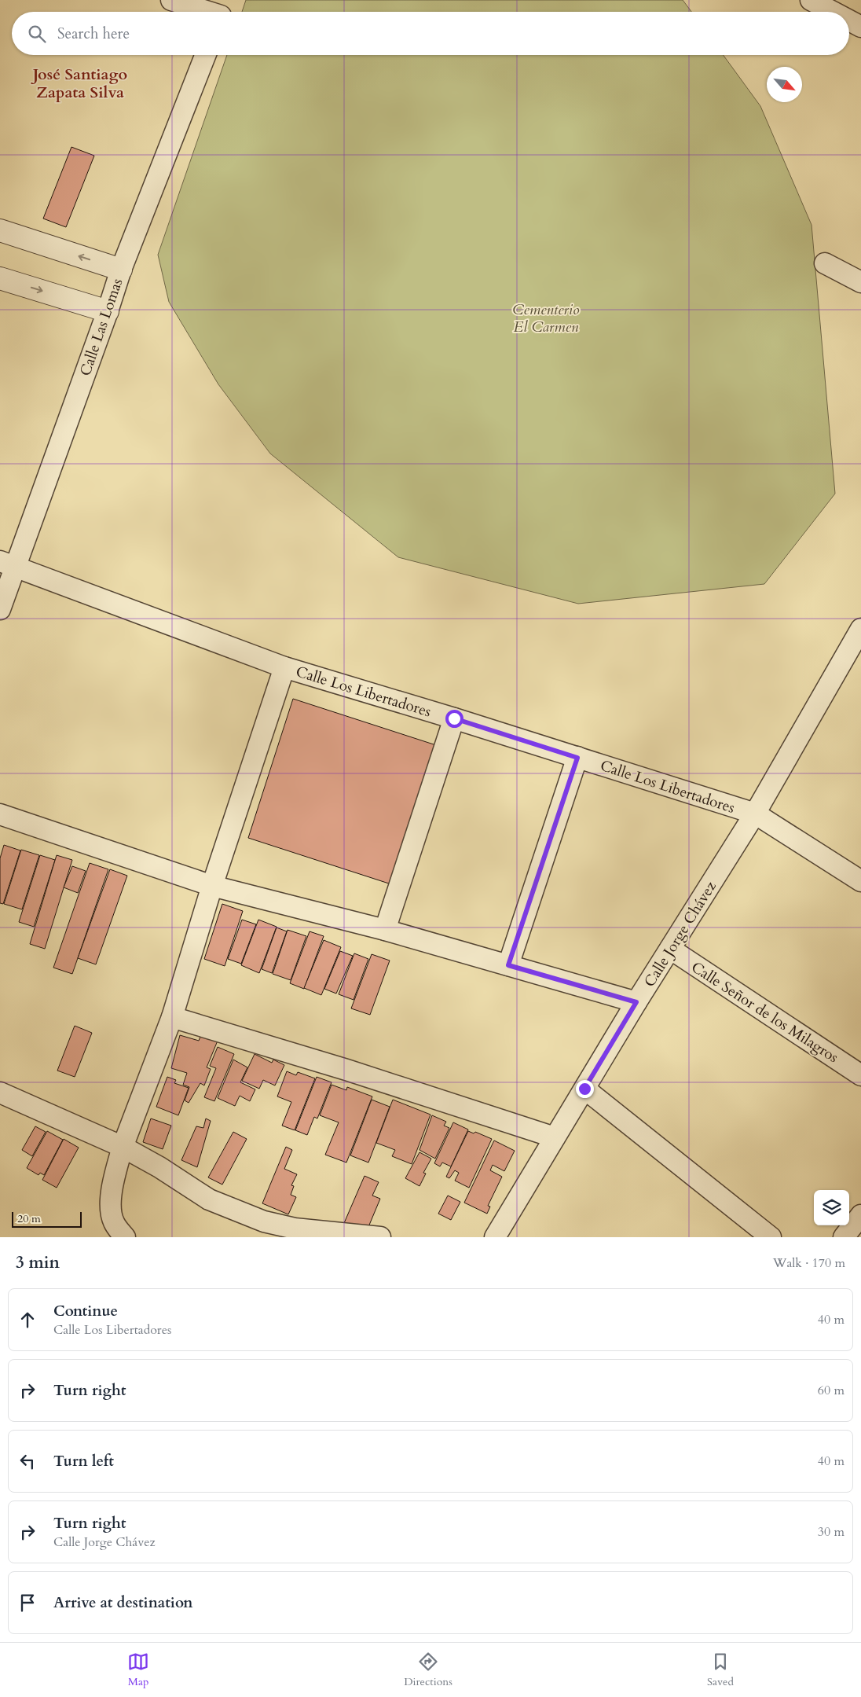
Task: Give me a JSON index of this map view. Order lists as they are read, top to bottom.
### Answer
{
  "streets": {
    "street": [
      "Calle Las Lomas",
      "Calle Los Libertadores",
      "Calle Jorge Chávez",
      "Calle Señor de los Milagros"
    ]
  },
  "crossings": [
    ["Calle Las Lomas", "Calle Los Libertadores"],
    ["Calle Los Libertadores", "Calle Jorge Chávez"],
    ["Calle Jorge Chávez", "Calle Señor de los Milagros"]
  ],
  "districts": ["José Santiago Zapata Silva"],
  "parks": ["Cementerio El Carmen"],
  "scale_bar": "20 m",
  "north": "bottom right",
  "page": {
    "search": "Search here",
    "scale": "20 m",
    "heading": ["3 min", "Walk · 170 m"],
    "list": [
      ["Continue", "Calle Los Libertadores", "40 m"],
      ["Turn right", "60 m"],
      ["Turn left", "40 m"],
      ["Turn right", "Calle Jorge Chávez", "30 m"],
      "Arrive at destination"
    ],
    "nav": ["Map", "Directions", "Saved"]
  }
}
